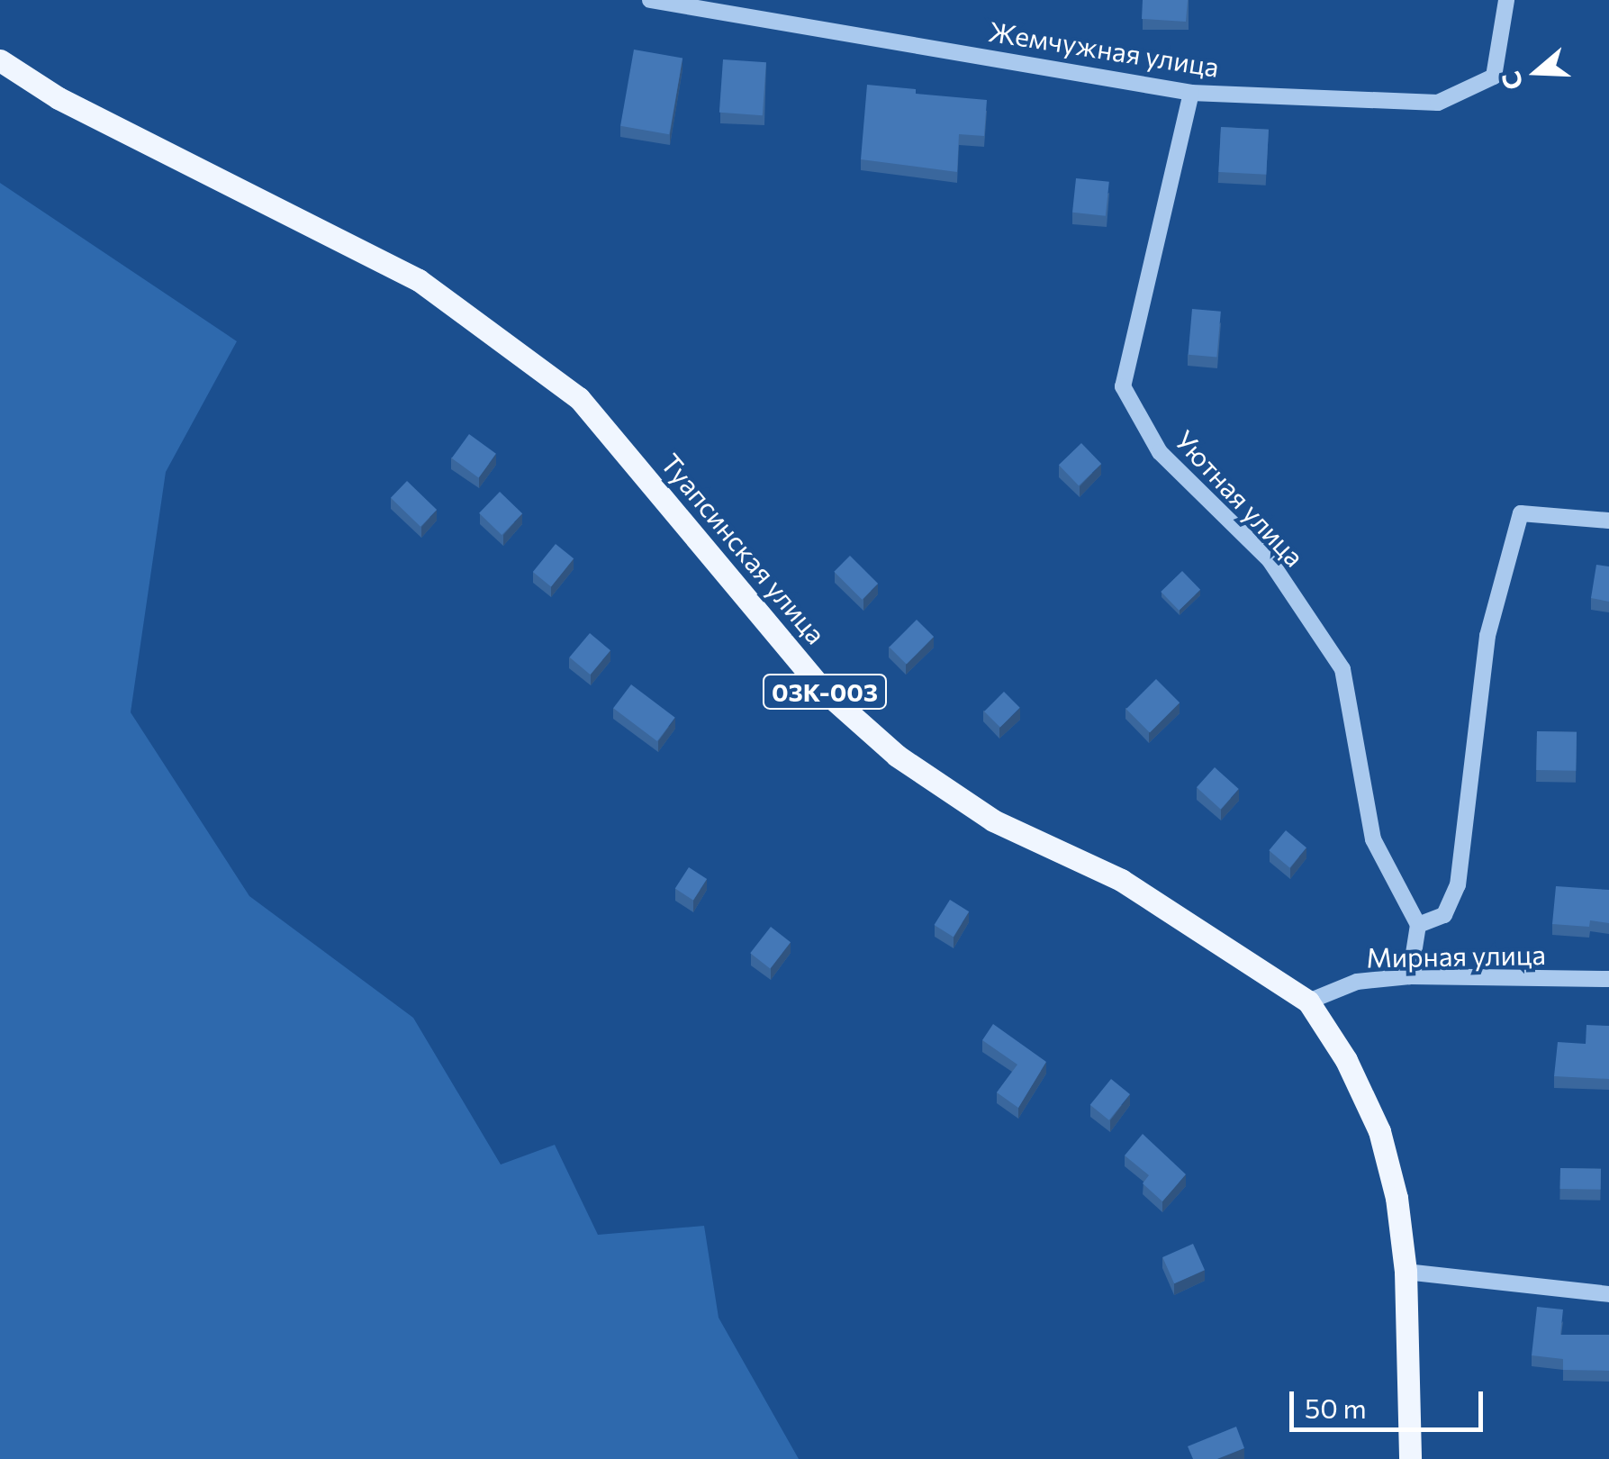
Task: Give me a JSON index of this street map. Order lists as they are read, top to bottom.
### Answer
{
  "streets": {
    "main road": ["Туапсинская улица", "03К-003"],
    "street": ["Жемчужная улица", "Уютная улица", "Мирная улица"]
  },
  "crossings": [
    ["Жемчужная улица", "Уютная улица"],
    ["Туапсинская улица", "Мирная улица"]
  ],
  "scale_bar": "50 m",
  "north": "left"
}
